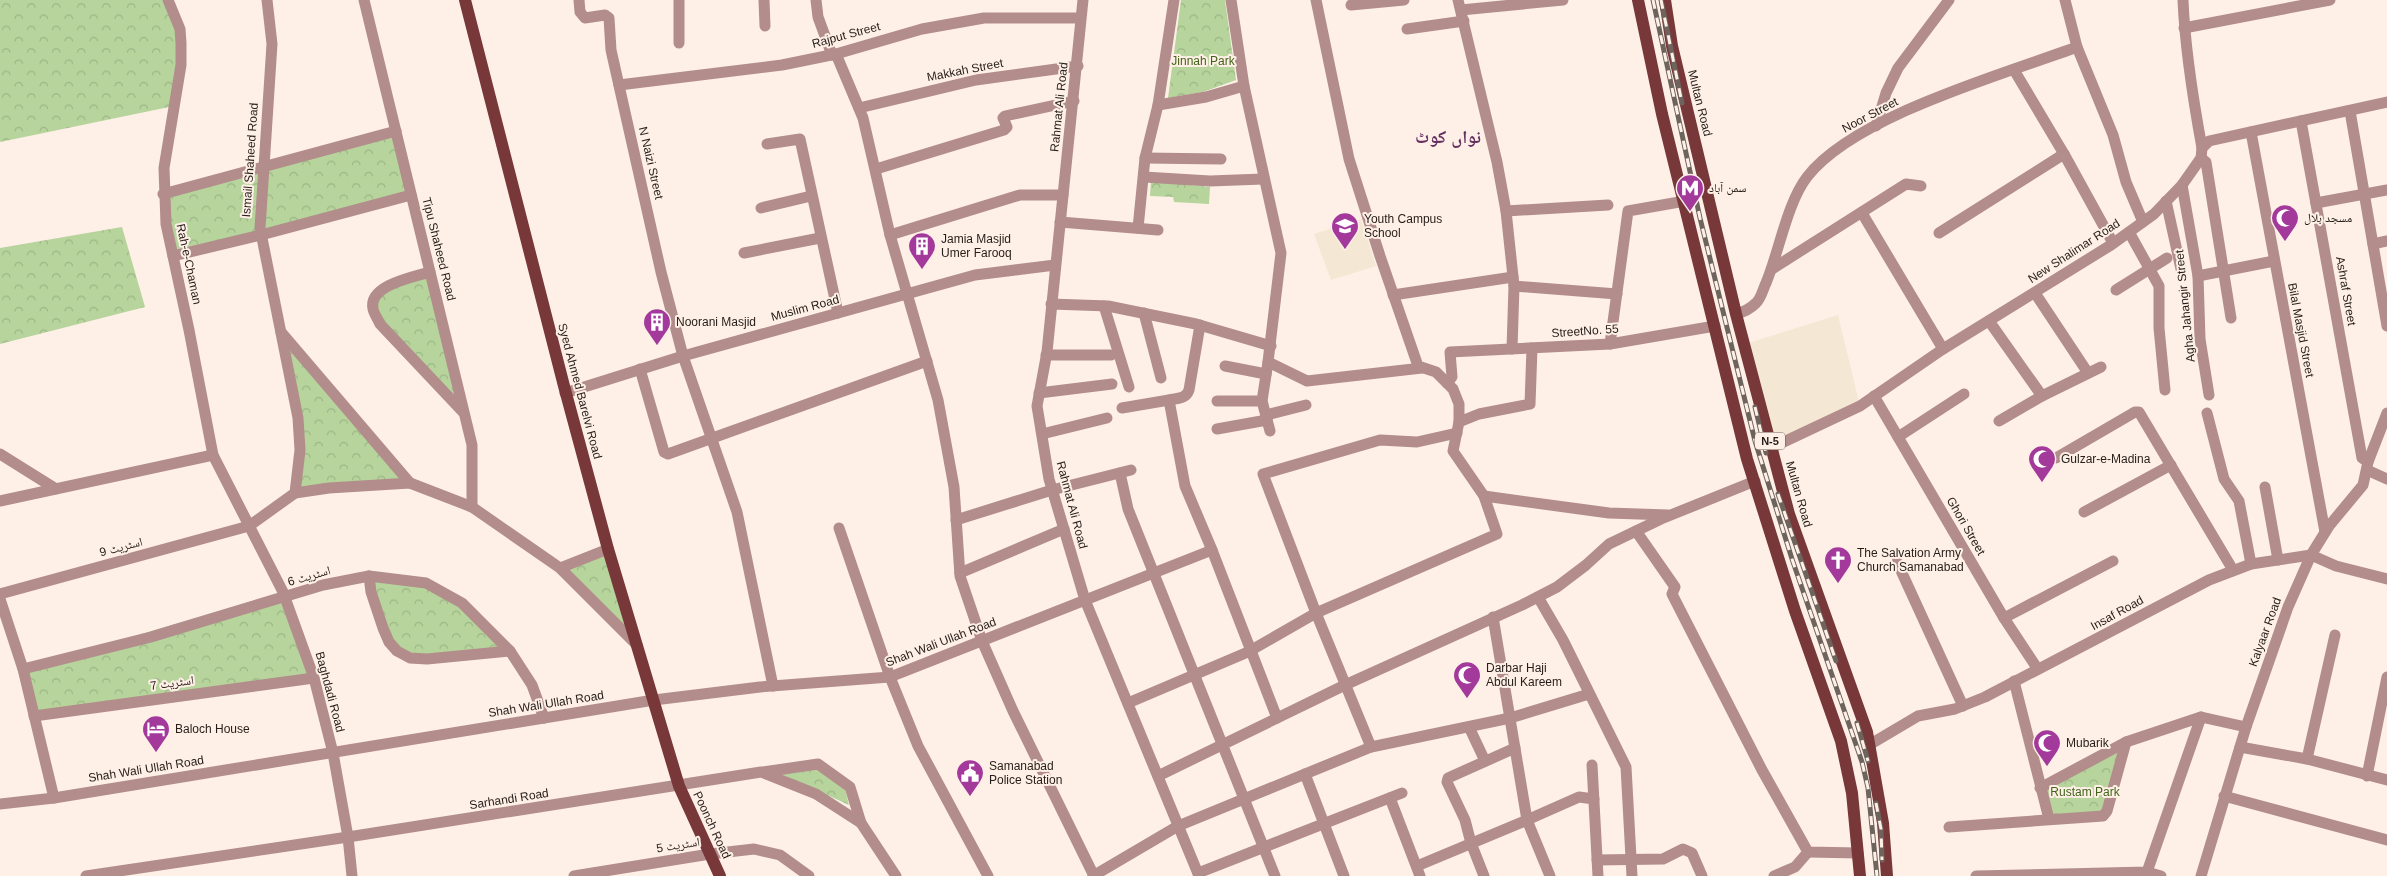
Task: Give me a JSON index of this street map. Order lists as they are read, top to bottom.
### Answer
{
  "streets": {
    "main road": [
      "Multan Road",
      "Syed Ahmed Barelvi Road",
      "N-5",
      "Poonch Road"
    ],
    "street": [
      "Rajput Street",
      "Makkah Street",
      "Rahmat Ali Road",
      "Noor Street",
      "Ismail Shaheed Road",
      "N Naizi Street",
      "Tipu Shaheed Road",
      "New Shalimar Road",
      "Rah-e-Chaman",
      "Ashraf Street",
      "Agha Jahangir Street",
      "Muslim Road",
      "Bilal Masjid Street",
      "StreetNo. 55",
      "Ghori Street",
      "اسٹریٹ 9",
      "اسٹریٹ 6",
      "Insaf Road",
      "Kalyaar Road",
      "Shah Wali Ullah Road",
      "اسٹریٹ 7",
      "Baghdadi Road",
      "Sarhandi Road",
      "اسٹریٹ 5"
    ]
  },
  "crossings": [
    ["Rajput Street", "Rahmat Ali Road"],
    ["Rajput Street", "N Naizi Street"],
    ["Makkah Street", "Rahmat Ali Road"],
    ["Multan Road", "Noor Street"],
    ["Multan Road", "New Shalimar Road"],
    ["Multan Road", "Insaf Road"],
    ["Rahmat Ali Road", "Muslim Road"],
    ["Rahmat Ali Road", "Shah Wali Ullah Road"],
    ["N Naizi Street", "Muslim Road"],
    ["N Naizi Street", "Shah Wali Ullah Road"],
    ["New Shalimar Road", "Agha Jahangir Street"],
    ["New Shalimar Road", "Ghori Street"],
    ["Rah-e-Chaman", "اسٹریٹ 9"],
    ["Rah-e-Chaman", "Baghdadi Road"],
    ["Ashraf Street", "Kalyaar Road"],
    ["Muslim Road", "Syed Ahmed Barelvi Road"],
    ["Bilal Masjid Street", "Kalyaar Road"],
    ["StreetNo. 55", "N-5"],
    ["Syed Ahmed Barelvi Road", "Shah Wali Ullah Road"],
    ["Syed Ahmed Barelvi Road", "Sarhandi Road"],
    ["Syed Ahmed Barelvi Road", "Poonch Road"],
    ["Ghori Street", "Insaf Road"],
    ["اسٹریٹ 9", "Baghdadi Road"],
    ["اسٹریٹ 6", "Shah Wali Ullah Road"],
    ["اسٹریٹ 6", "Baghdadi Road"],
    ["Insaf Road", "Kalyaar Road"],
    ["Shah Wali Ullah Road", "Baghdadi Road"],
    ["اسٹریٹ 7", "Baghdadi Road"],
    ["Baghdadi Road", "Sarhandi Road"],
    ["Sarhandi Road", "Poonch Road"],
    ["Poonch Road", "اسٹریٹ 5"]
  ],
  "districts": ["نواں کوٹ"],
  "parks": ["Jinnah Park", "Rustam Park"],
  "places": {
    "metro station": ["سمن آباد"],
    "mosque": [
      "مسجد بلال",
      "Gulzar-e-Madina",
      "Darbar Haji Abdul Kareem",
      "Mubarik"
    ],
    "school or university": ["Youth Campus School"],
    "building": ["Jamia Masjid Umer Farooq", "Noorani Masjid"],
    "church": ["The Salvation Army Church Samanabad"],
    "hotel": ["Baloch House"],
    "public building": ["Samanabad Police Station"]
  }
}
